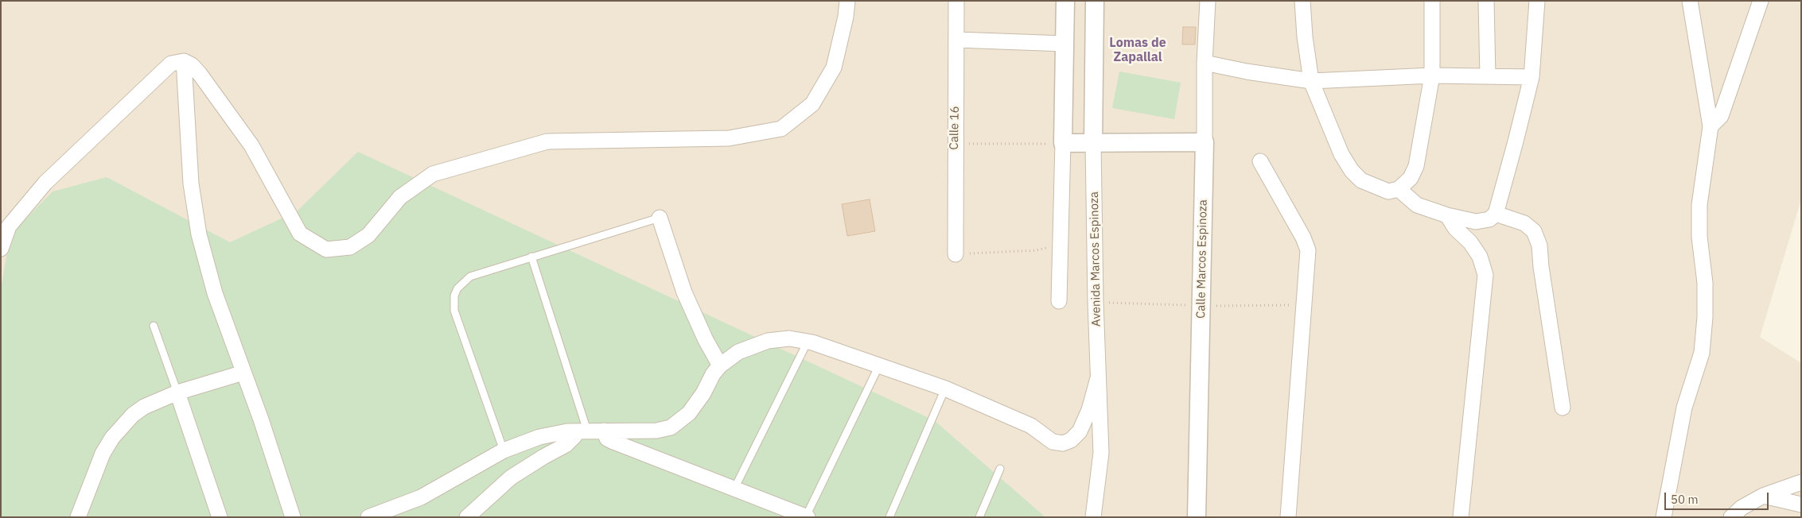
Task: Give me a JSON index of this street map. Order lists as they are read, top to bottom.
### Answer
{
  "streets": {
    "street": ["Calle 16", "Avenida Marcos Espinoza", "Calle Marcos Espinoza"]
  },
  "districts": ["Lomas de Zapallal"],
  "scale_bar": "50 m"
}
